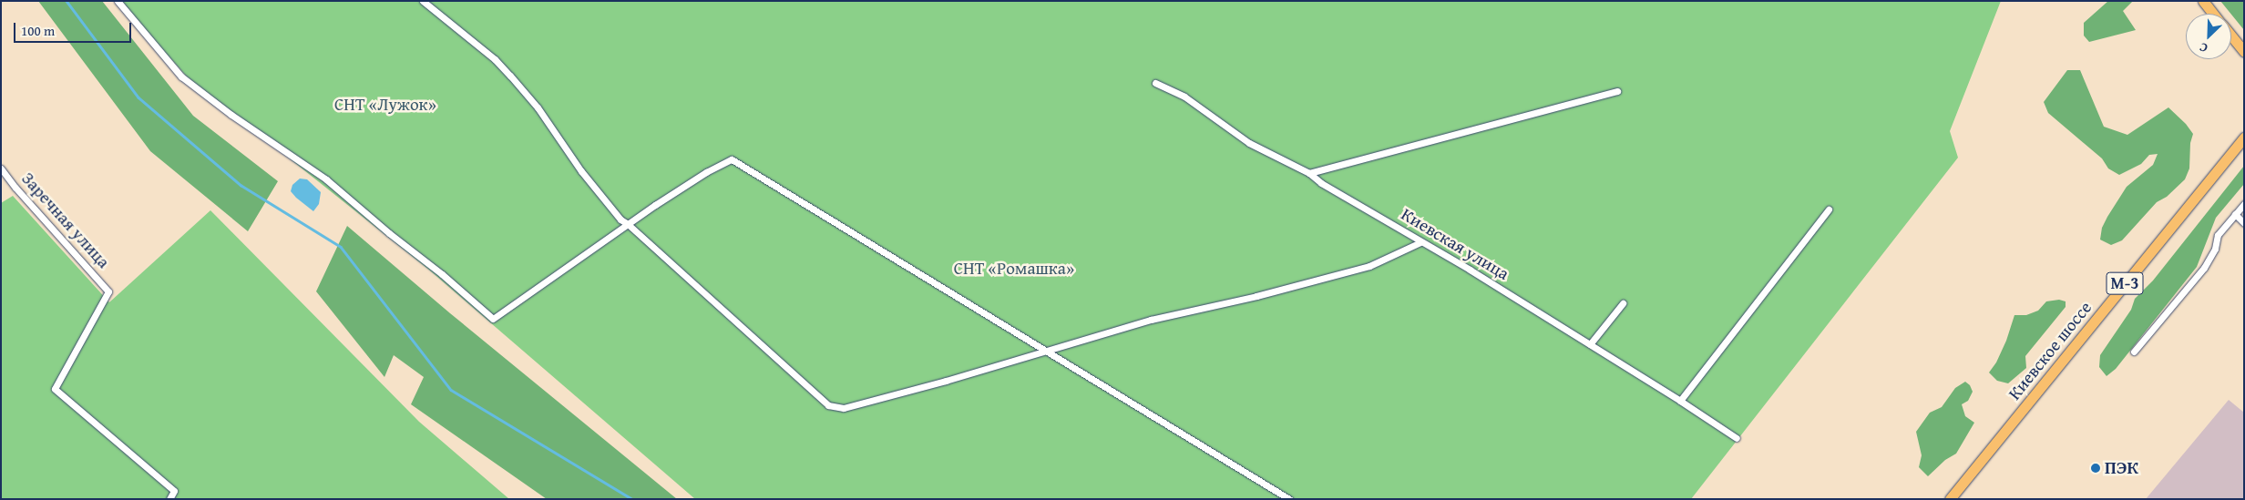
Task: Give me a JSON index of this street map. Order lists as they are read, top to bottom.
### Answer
{
  "streets": {
    "main road": ["М-3", "Киевское шоссе"],
    "street": ["Заречная улица", "Киевская улица"]
  },
  "parks": ["СНТ «Лужок»", "СНТ «Ромашка»"],
  "places": ["ПЭК"],
  "scale_bar": "100 m",
  "north": "bottom left"
}
